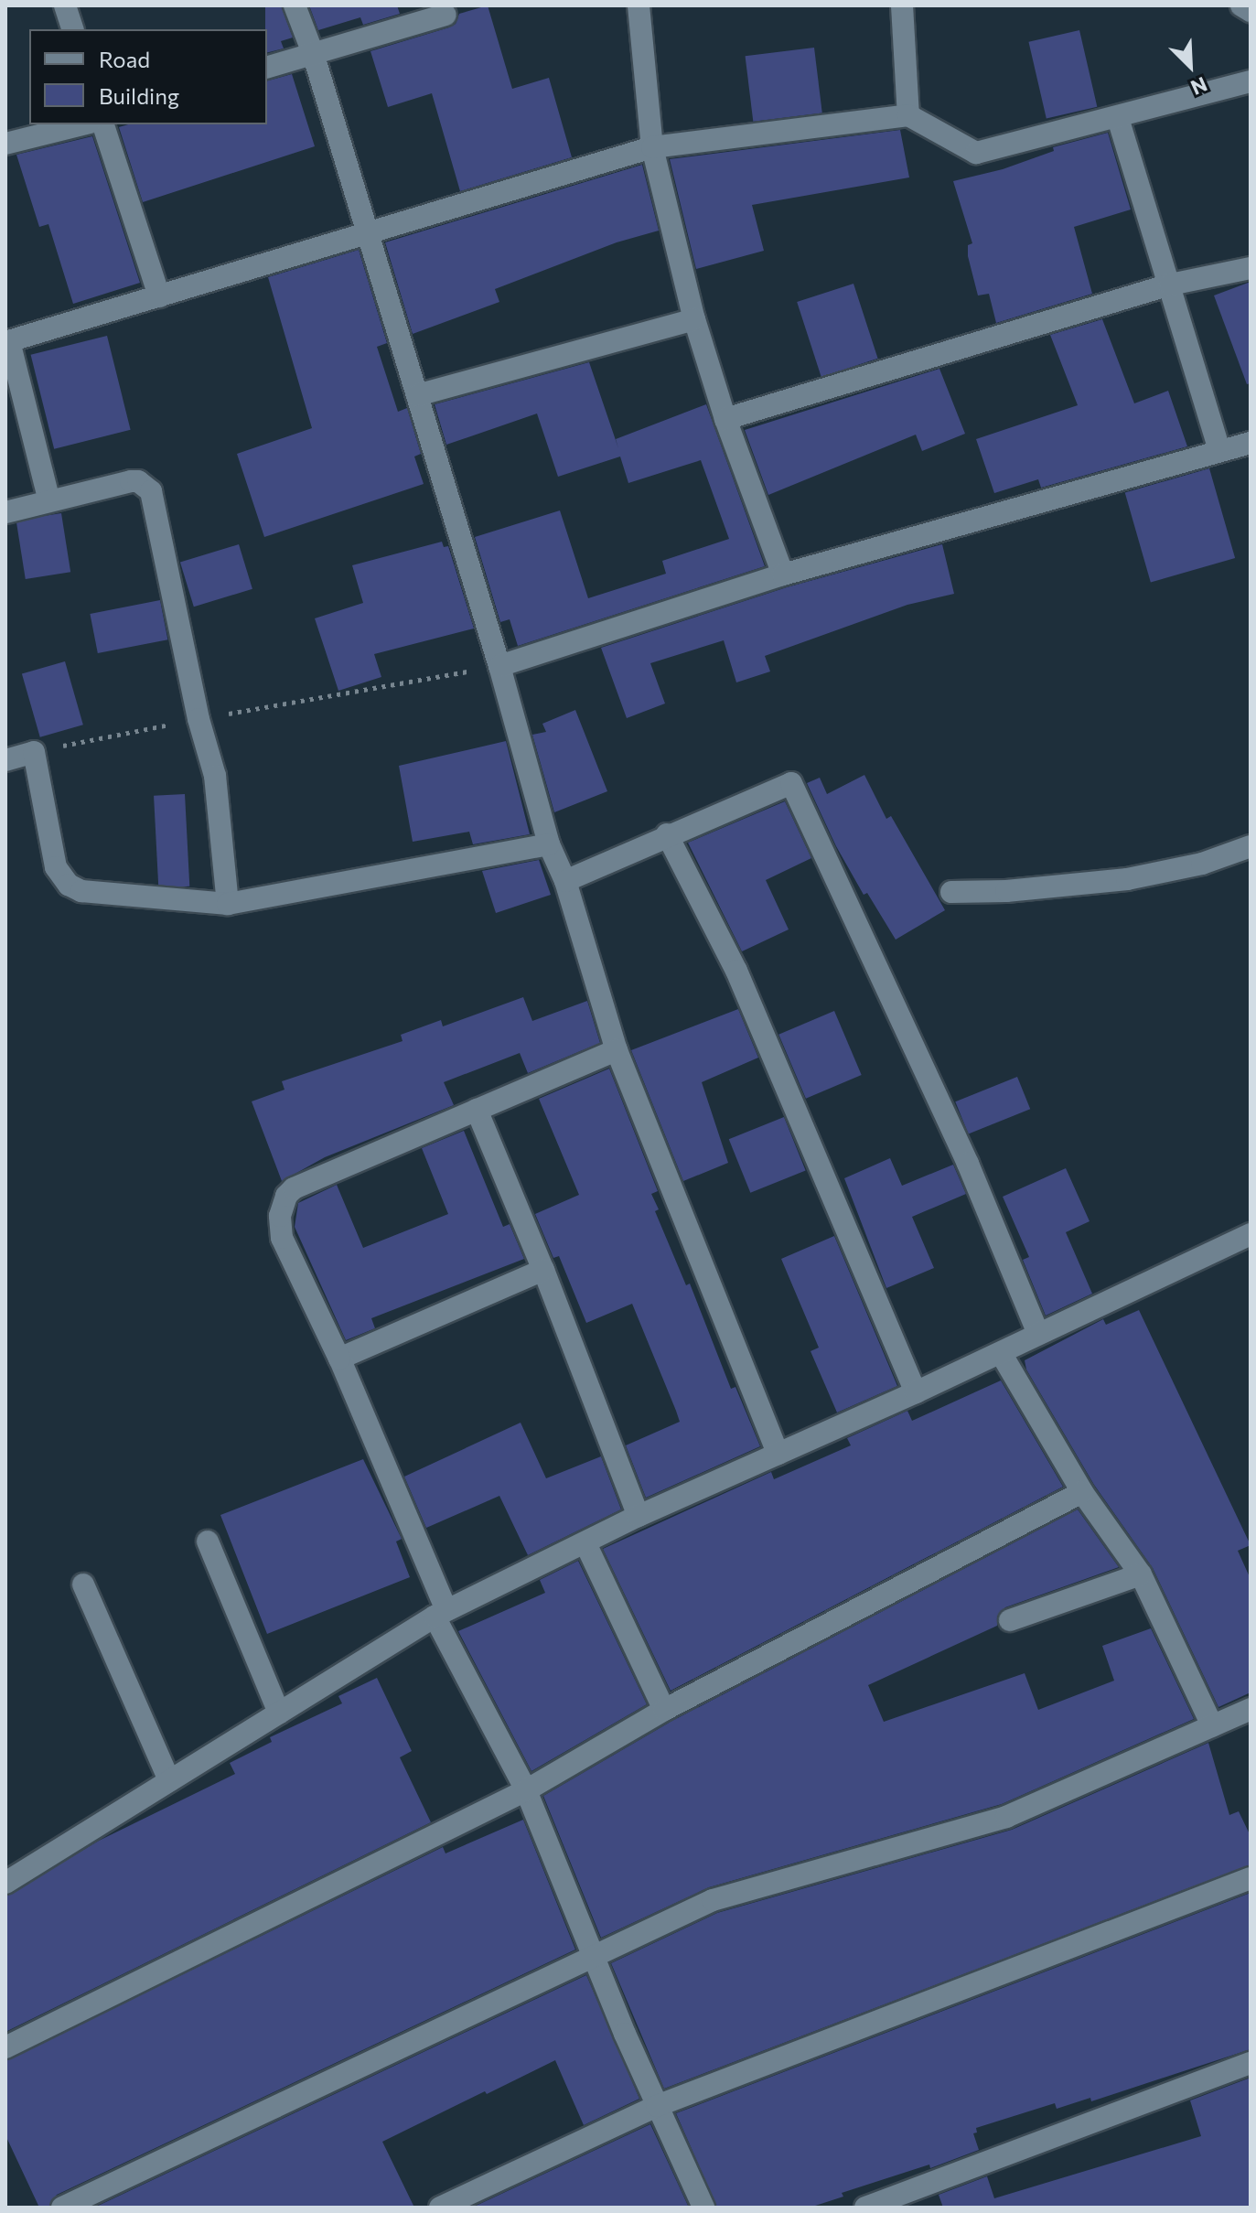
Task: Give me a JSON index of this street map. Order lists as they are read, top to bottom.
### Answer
{
  "legend": ["Road", "Building"],
  "north": "bottom right"
}
